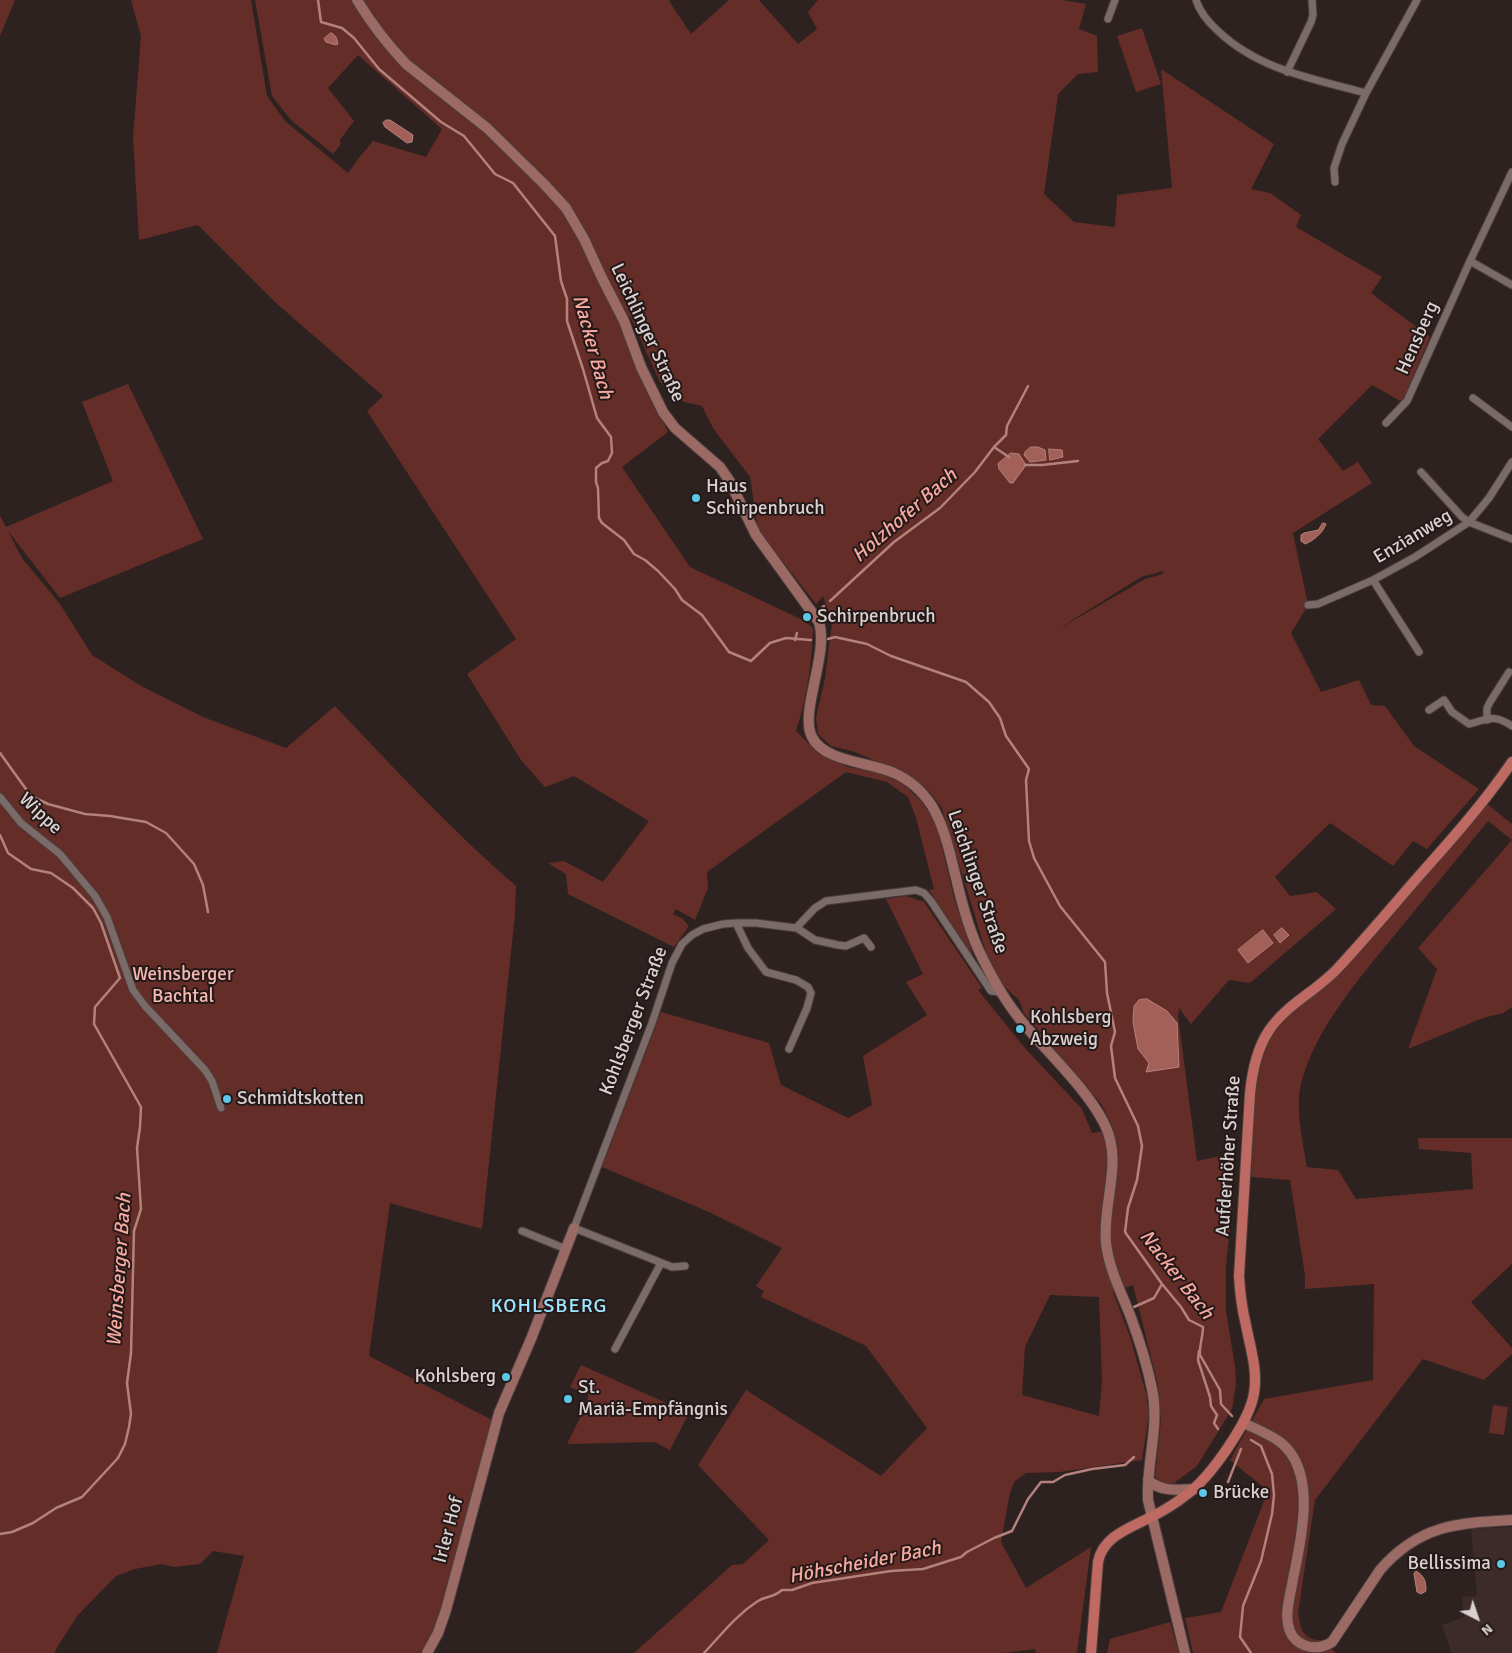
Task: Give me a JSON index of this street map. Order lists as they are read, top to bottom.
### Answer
{
  "streets": {
    "main road": [
      "Leichlinger Straße",
      "Kohlsberger Straße",
      "Aufderhöher Straße",
      "Irler Hof"
    ],
    "street": ["Hensberg", "Enzianweg", "Wippe"]
  },
  "crossings": [
    ["Leichlinger Straße", "Aufderhöher Straße"],
    ["Kohlsberger Straße", "Irler Hof"]
  ],
  "districts": ["KOHLSBERG"],
  "water": [
    "Nacker Bach",
    "Holzhofer Bach",
    "Weinsberger Bach",
    "Höhscheider Bach"
  ],
  "parks": ["Weinsberger Bachtal"],
  "places": [
    "Haus Schirpenbruch",
    "Schirpenbruch",
    "Kohlsberg Abzweig",
    "Schmidtskotten",
    "Kohlsberg",
    "St. Mariä-Empfängnis",
    "Brücke",
    "Bellissima"
  ],
  "north": "bottom right"
}
